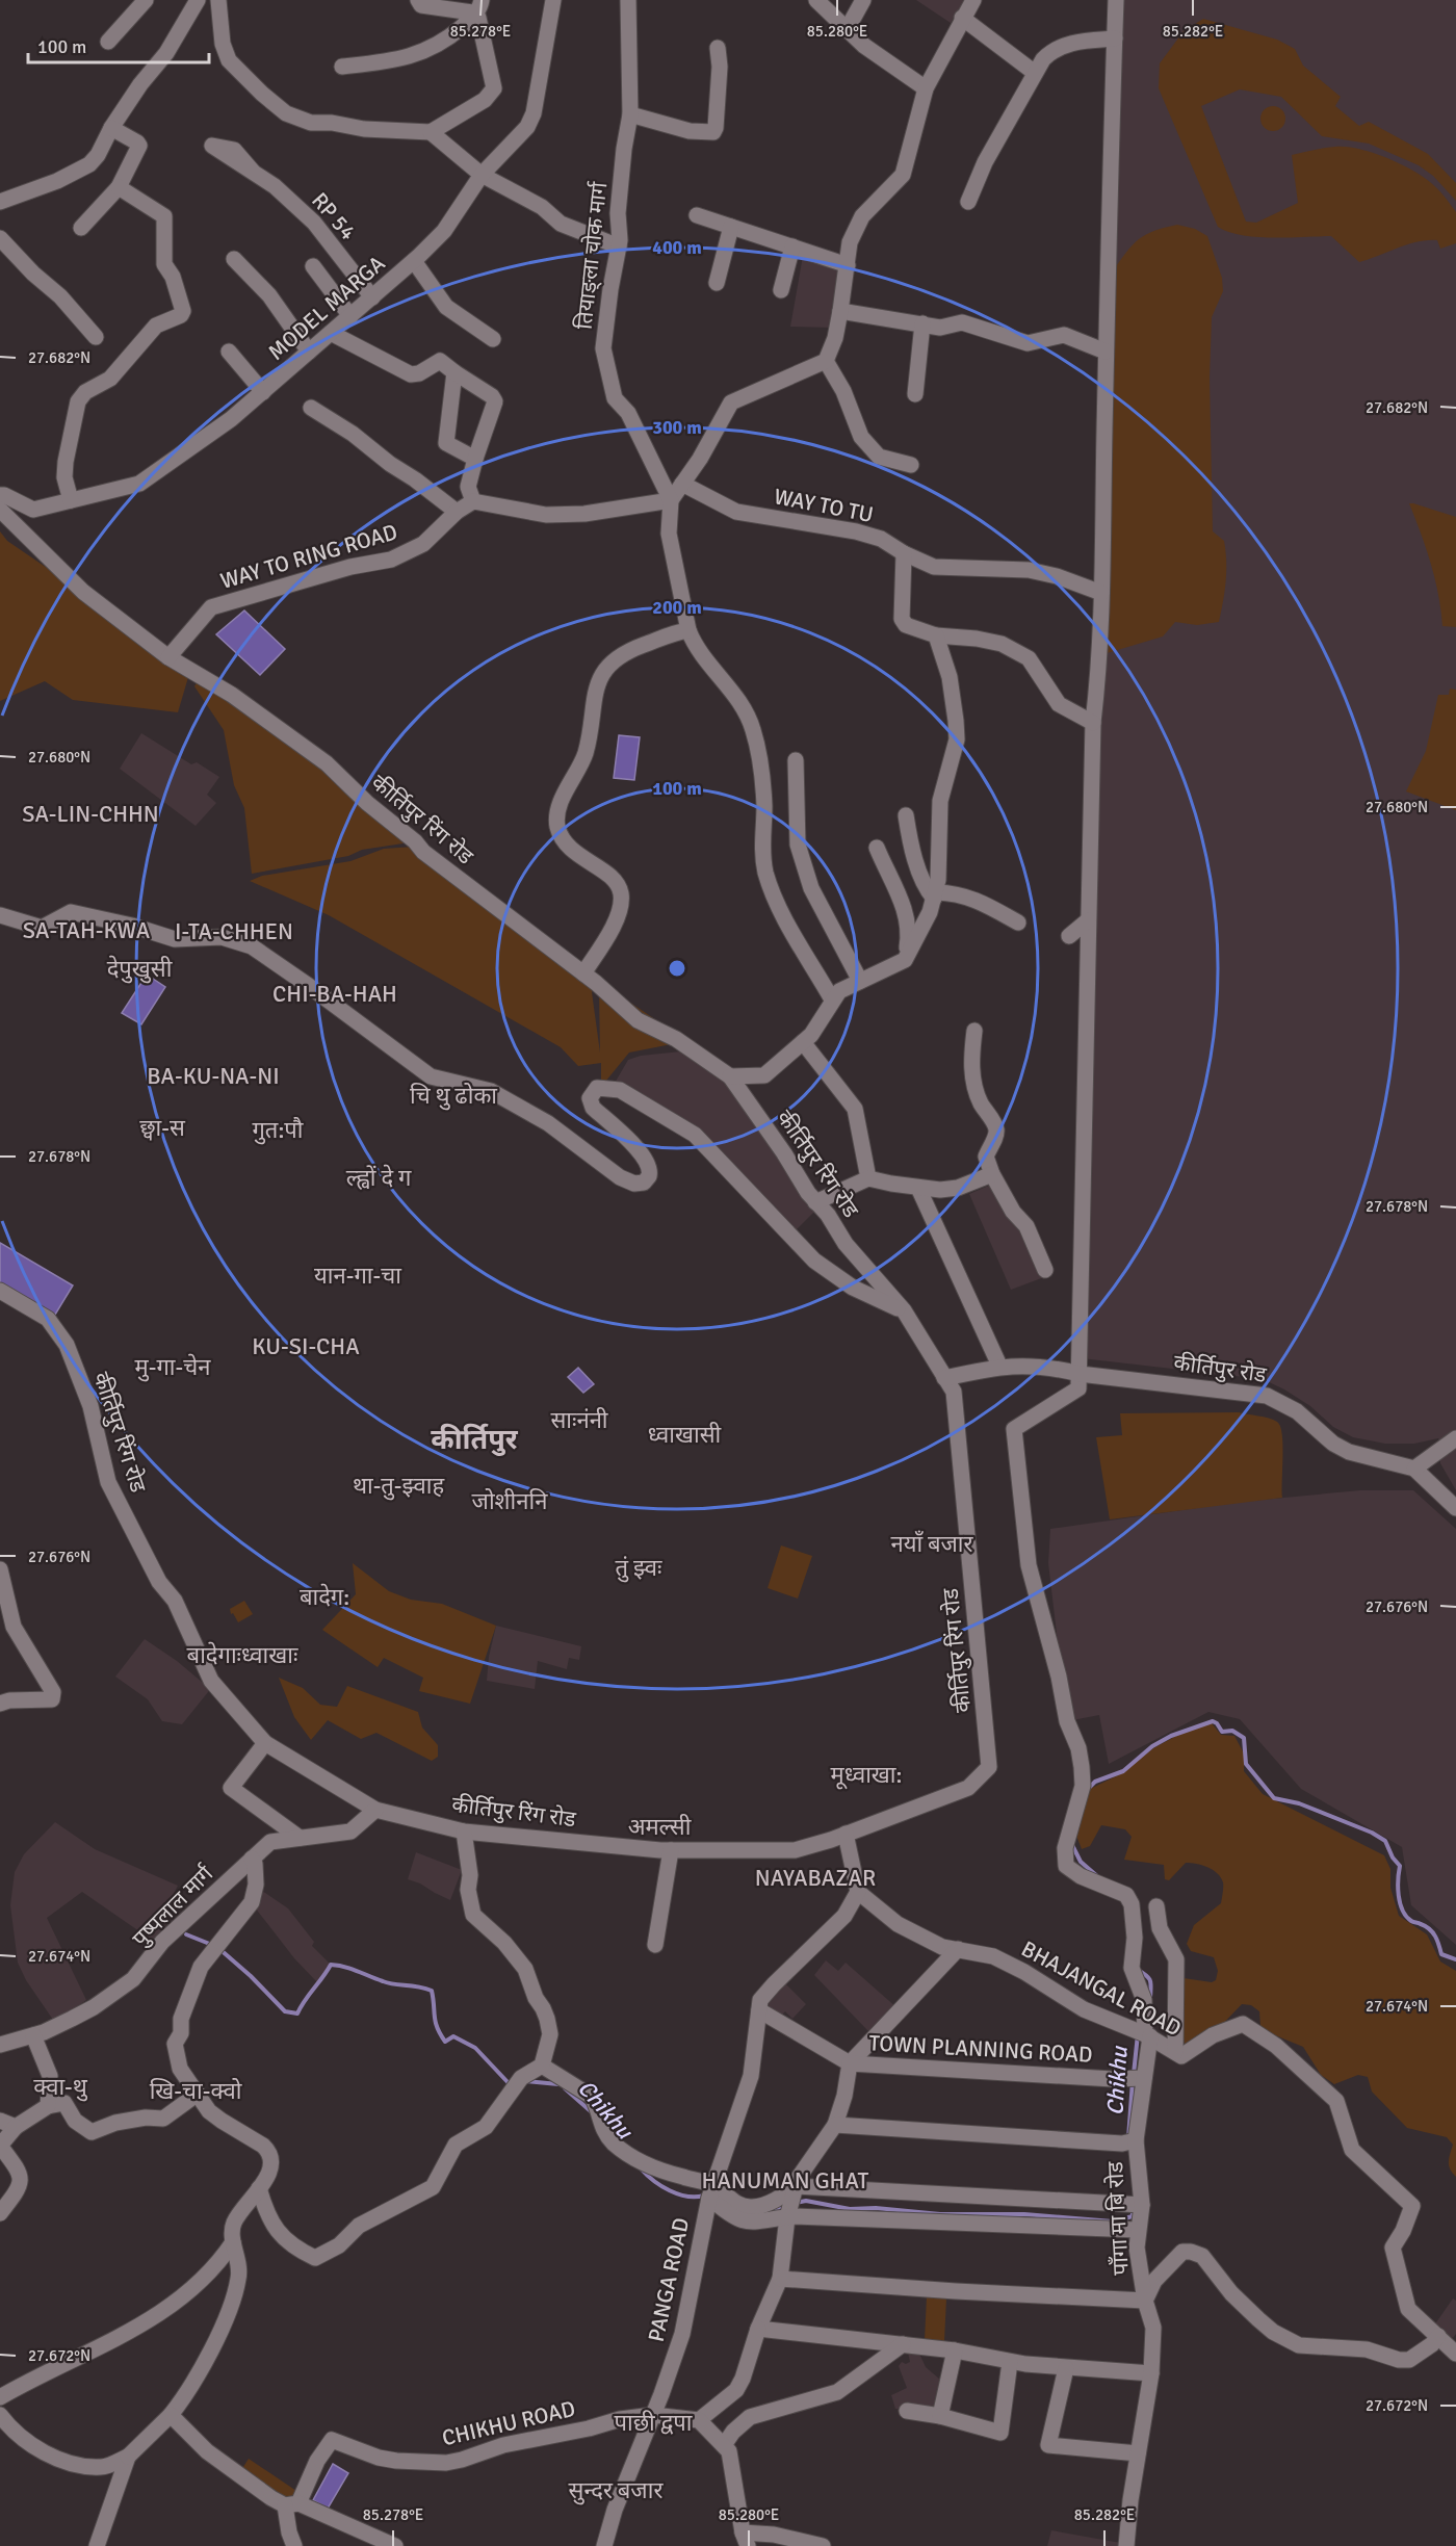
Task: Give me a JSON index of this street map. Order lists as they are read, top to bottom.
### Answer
{
  "streets": {
    "street": [
      "RP 54",
      "तियाङ्ला चोक मार्ग",
      "MODEL MARGA",
      "WAY TO TU",
      "WAY TO RING ROAD",
      "कीर्तिपुर रिंग रोड",
      "कीर्तिपुर रोड",
      "पुष्पलाल मार्ग",
      "BHAJANGAL ROAD",
      "TOWN PLANNING ROAD",
      "पाँगा मा बि रोड",
      "PANGA ROAD",
      "CHIKHU ROAD"
    ]
  },
  "crossings": [
    ["RP 54", "MODEL MARGA"],
    ["WAY TO RING ROAD", "कीर्तिपुर रिंग रोड"],
    ["कीर्तिपुर रिंग रोड", "कीर्तिपुर रोड"],
    ["कीर्तिपुर रिंग रोड", "पुष्पलाल मार्ग"],
    ["कीर्तिपुर रोड", "पाँगा मा बि रोड"],
    ["BHAJANGAL ROAD", "पाँगा मा बि रोड"],
    ["BHAJANGAL ROAD", "PANGA ROAD"],
    ["TOWN PLANNING ROAD", "पाँगा मा बि रोड"],
    ["PANGA ROAD", "CHIKHU ROAD"]
  ],
  "districts": [
    "SA-LIN-CHHN",
    "SA-TAH-KWA",
    "I-TA-CHHEN",
    "देपुखुसी",
    "CHI-BA-HAH",
    "BA-KU-NA-NI",
    "चि थु ढोका",
    "छ्वा-स",
    "गुत:पौ",
    "ल्ह्वों दे ग",
    "यान-गा-चा",
    "KU-SI-CHA",
    "मु-गा-चेन",
    "साःनंनी",
    "ध्वाखासी",
    "कीर्तिपुर",
    "था-तु-झ्वाह",
    "जोशीननि",
    "नयाँ बजार",
    "तुं झ्वः",
    "बादेग:",
    "बादेगाःध्वाखाः",
    "मूध्वाखा:",
    "अमल्सी",
    "NAYABAZAR",
    "क्वा-थु",
    "खि-चा-क्वो",
    "HANUMAN GHAT",
    "पाछी द्वपा",
    "सुन्दर बजार"
  ],
  "water": ["Chikhu"],
  "scale_bar": "100 m",
  "coordinates": [
    "85.278°E",
    "85.280°E",
    "85.282°E",
    "27.682°N",
    "27.680°N",
    "27.678°N",
    "27.676°N",
    "27.674°N",
    "27.672°N"
  ],
  "rings": [
    "400 m",
    "300 m",
    "200 m",
    "100 m"
  ]
}
